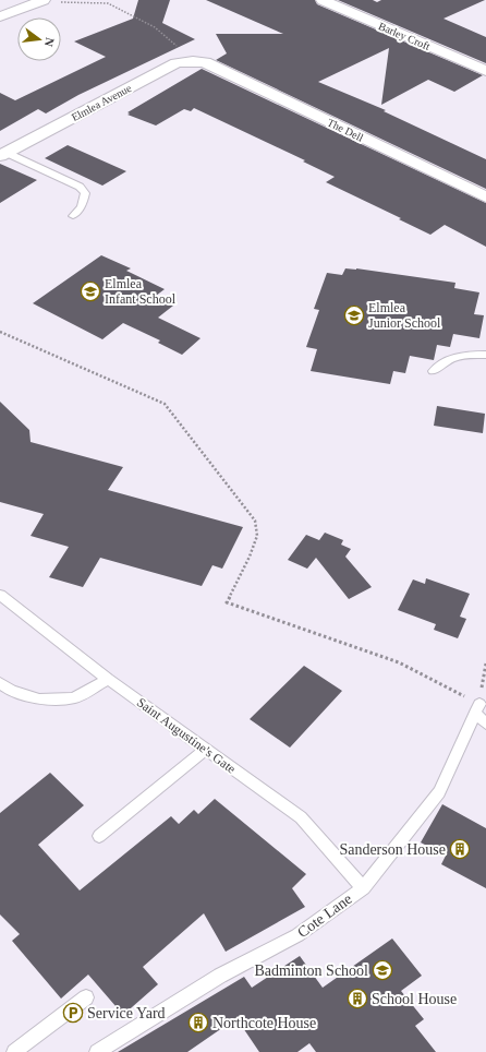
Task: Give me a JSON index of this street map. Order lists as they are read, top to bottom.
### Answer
{
  "streets": {
    "street": ["Barley Croft", "Elmlea Avenue", "The Dell"],
    "lane": ["Saint Augustine's Gate", "Cote Lane"]
  },
  "crossings": [
    ["Elmlea Avenue", "The Dell"],
    ["Saint Augustine's Gate", "Cote Lane"]
  ],
  "places": {
    "school or university": ["Elmlea Infant School", "Elmlea Junior School", "Badminton School"],
    "building": ["Sanderson House", "School House", "Northcote House"],
    "parking": ["Service Yard"]
  },
  "north": "right"
}
